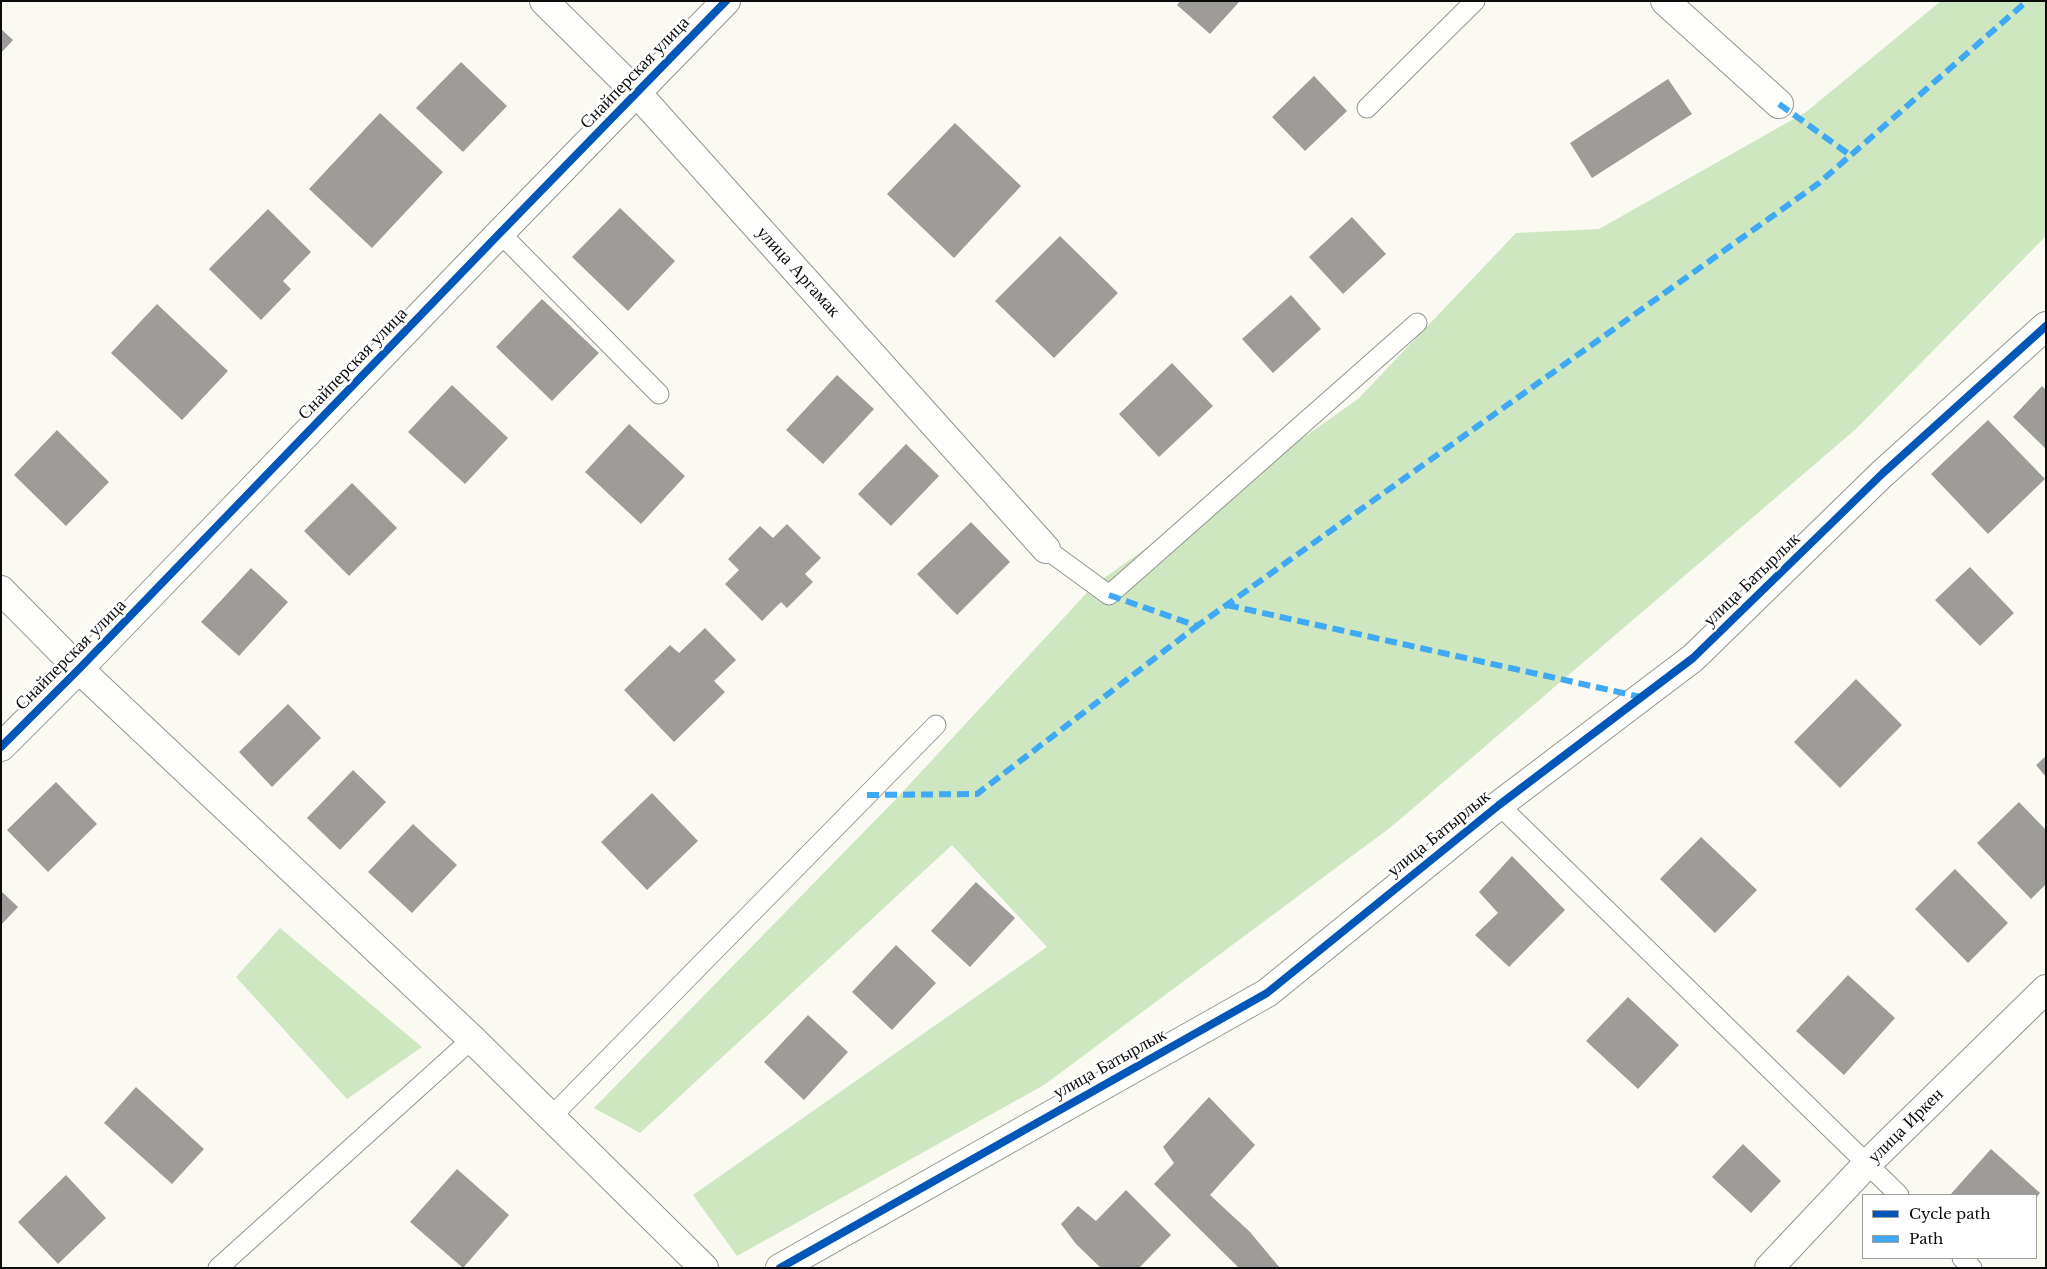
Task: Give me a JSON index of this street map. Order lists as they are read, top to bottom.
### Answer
{
  "streets": {
    "street": [
      "Снайперская улица",
      "улица Аргамак",
      "улица Батырлык",
      "улица Иркен"
    ]
  },
  "crossings": [
    ["Снайперская улица", "улица Аргамак"]
  ],
  "legend": ["Cycle path", "Path"]
}
